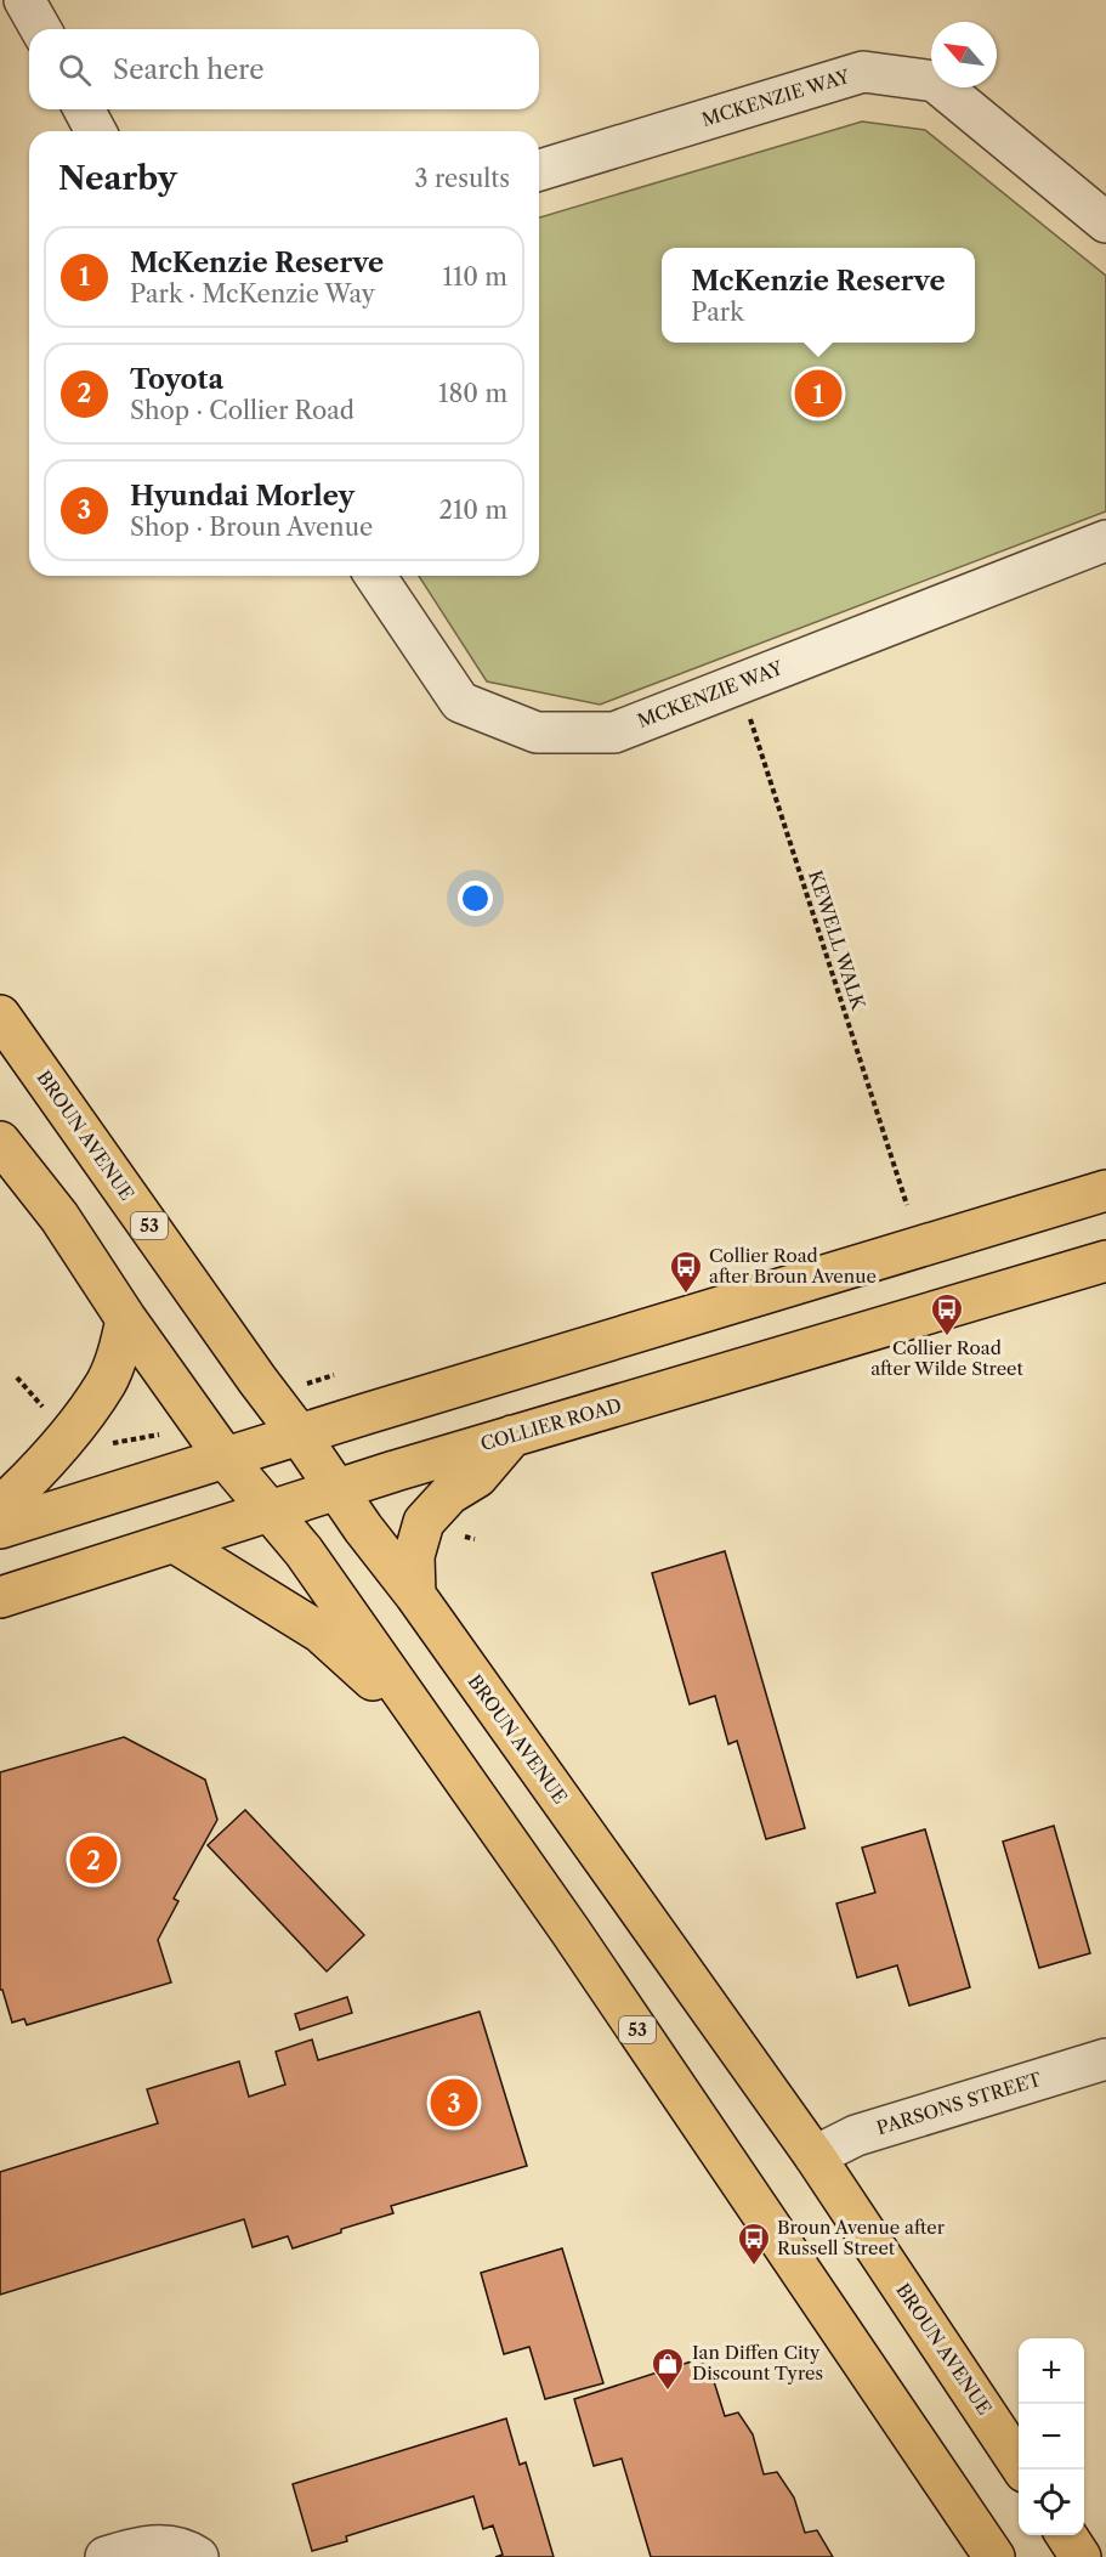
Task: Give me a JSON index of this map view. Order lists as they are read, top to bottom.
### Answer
{
  "streets": {
    "main road": ["BROUN AVENUE", "53", "COLLIER ROAD"],
    "street": ["MCKENZIE WAY", "PARSONS STREET"],
    "path": ["KEWELL WALK"]
  },
  "crossings": [
    ["MCKENZIE WAY", "KEWELL WALK"],
    ["BROUN AVENUE", "COLLIER ROAD"],
    ["BROUN AVENUE", "PARSONS STREET"],
    ["53", "COLLIER ROAD"]
  ],
  "places": {
    "bus stop": ["Collier Road after Broun Avenue", "Collier Road after Wilde Street", "Broun Avenue after Russell Street"],
    "shop": ["Ian Diffen City Discount Tyres"]
  },
  "north": "top left",
  "page": {
    "search": "Search here",
    "heading": ["Nearby", "3 results"],
    "list": [
      {
        "mark": "1",
        "name": "McKenzie Reserve",
        "note": "Park · McKenzie Way",
        "value": "110 m"
      },
      {
        "mark": "2",
        "name": "Toyota",
        "note": "Shop · Collier Road",
        "value": "180 m"
      },
      {
        "mark": "3",
        "name": "Hyundai Morley",
        "note": "Shop · Broun Avenue",
        "value": "210 m"
      }
    ],
    "popup": ["McKenzie Reserve", "Park"],
    "pins": ["1", "2", "3"],
    "map_buttons": ["+", "−"]
  }
}
